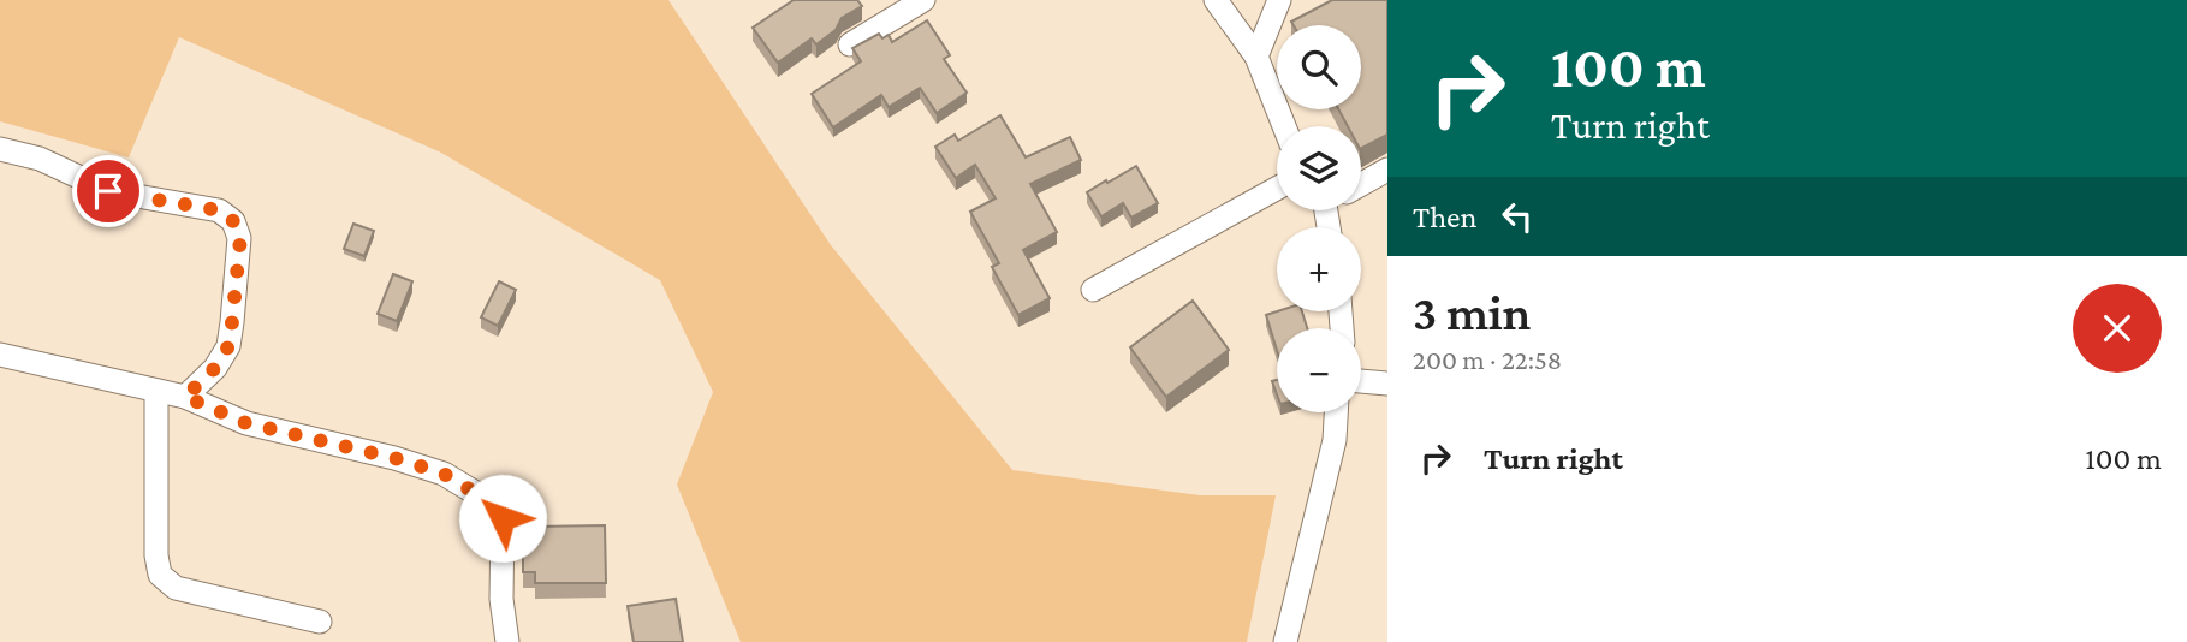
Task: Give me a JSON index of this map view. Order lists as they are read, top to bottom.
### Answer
{
  "page": {
    "turn": ["100 m", "Turn right"],
    "map_buttons": ["+", "−"],
    "then": "Then",
    "heading": ["3 min", "200 m · 22:58"],
    "list": [
      {
        "name": "Turn right",
        "value": "100 m"
      }
    ]
  }
}
